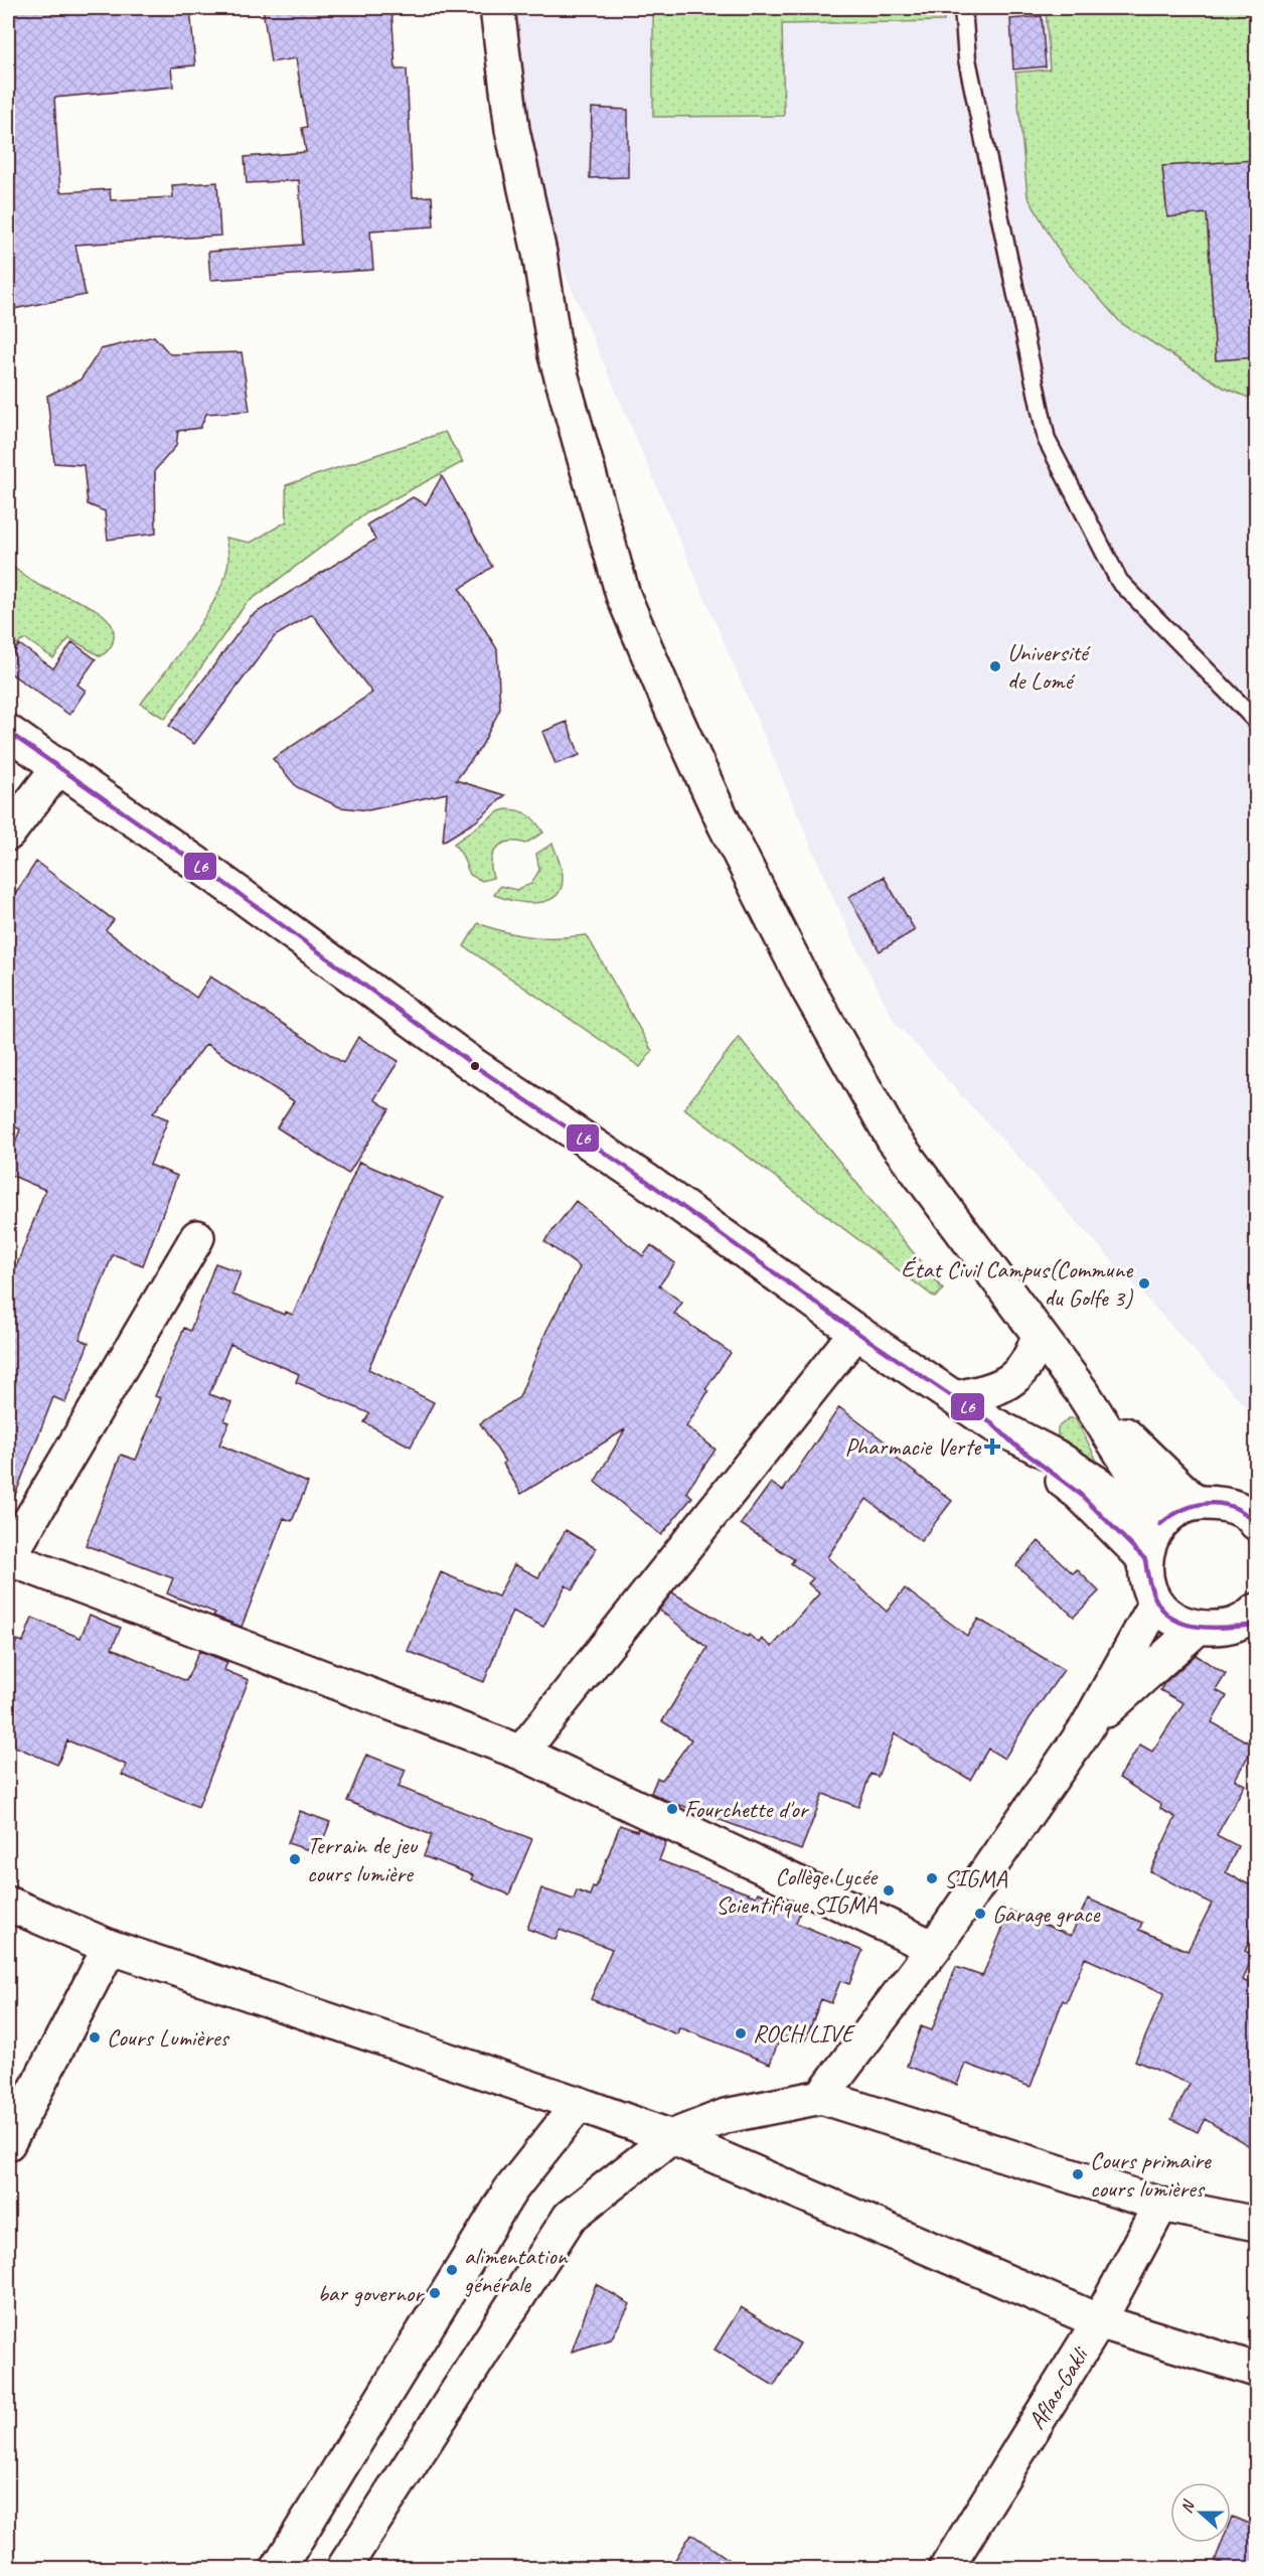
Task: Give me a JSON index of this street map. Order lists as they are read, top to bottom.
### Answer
{
  "streets": {
    "street": ["Aflao-Gakli"]
  },
  "places": {
    "other": [
      "Université de Lomé",
      "État Civil Campus(Commune du Golfe 3)",
      "Fourchette d'or",
      "Terrain de jeu cours lumière",
      "SIGMA",
      "Collège Lycée Scientifique SIGMA",
      "Garage grace",
      "ROCH LIVE",
      "Cours Lumières",
      "Cours primaire cours lumières",
      "alimentation générale",
      "bar governor"
    ],
    "health": ["Pharmacie Verte"]
  },
  "lines": ["transit line L6"],
  "north": "left"
}
